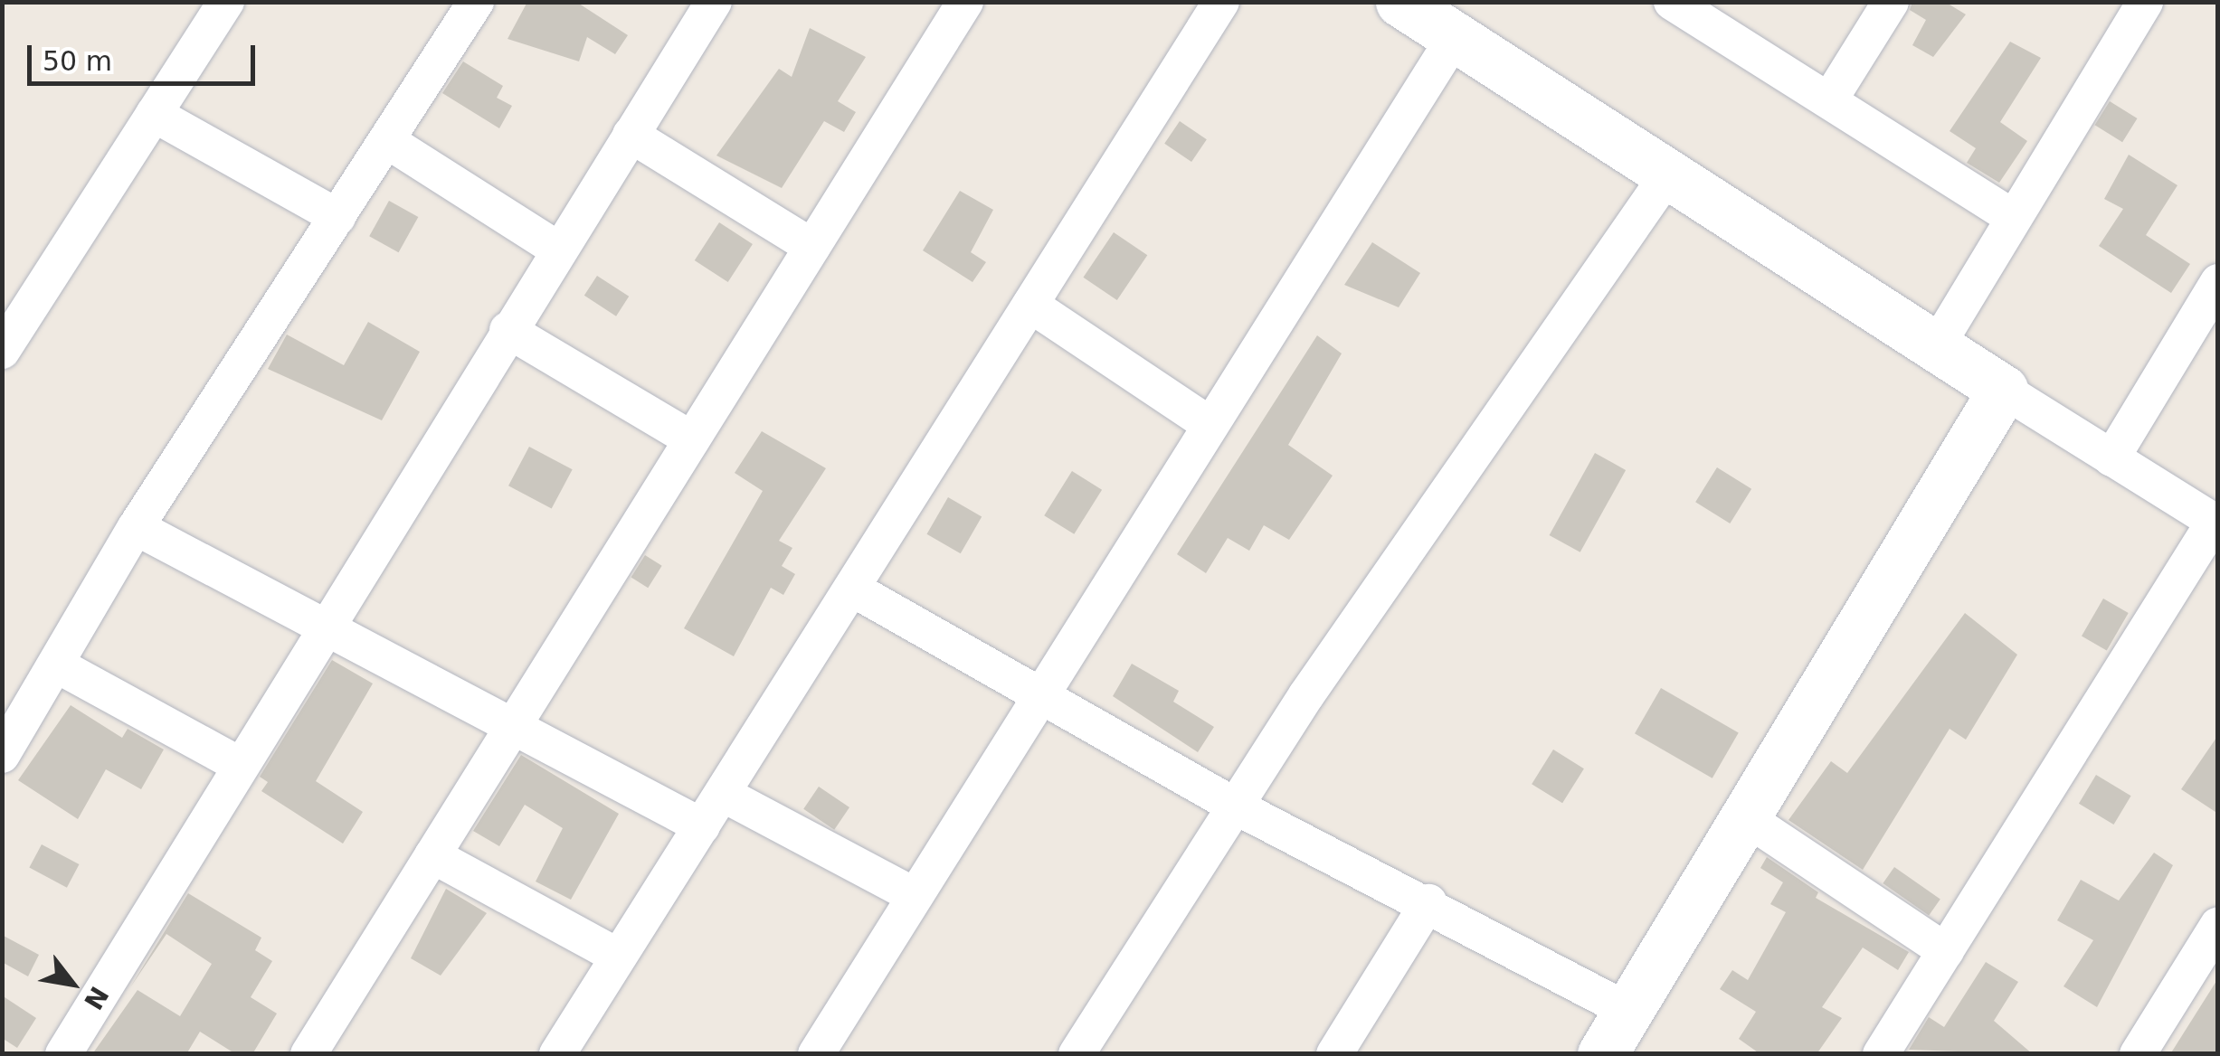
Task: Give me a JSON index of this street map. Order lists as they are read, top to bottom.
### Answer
{
  "scale_bar": "50 m",
  "north": "bottom right"
}
